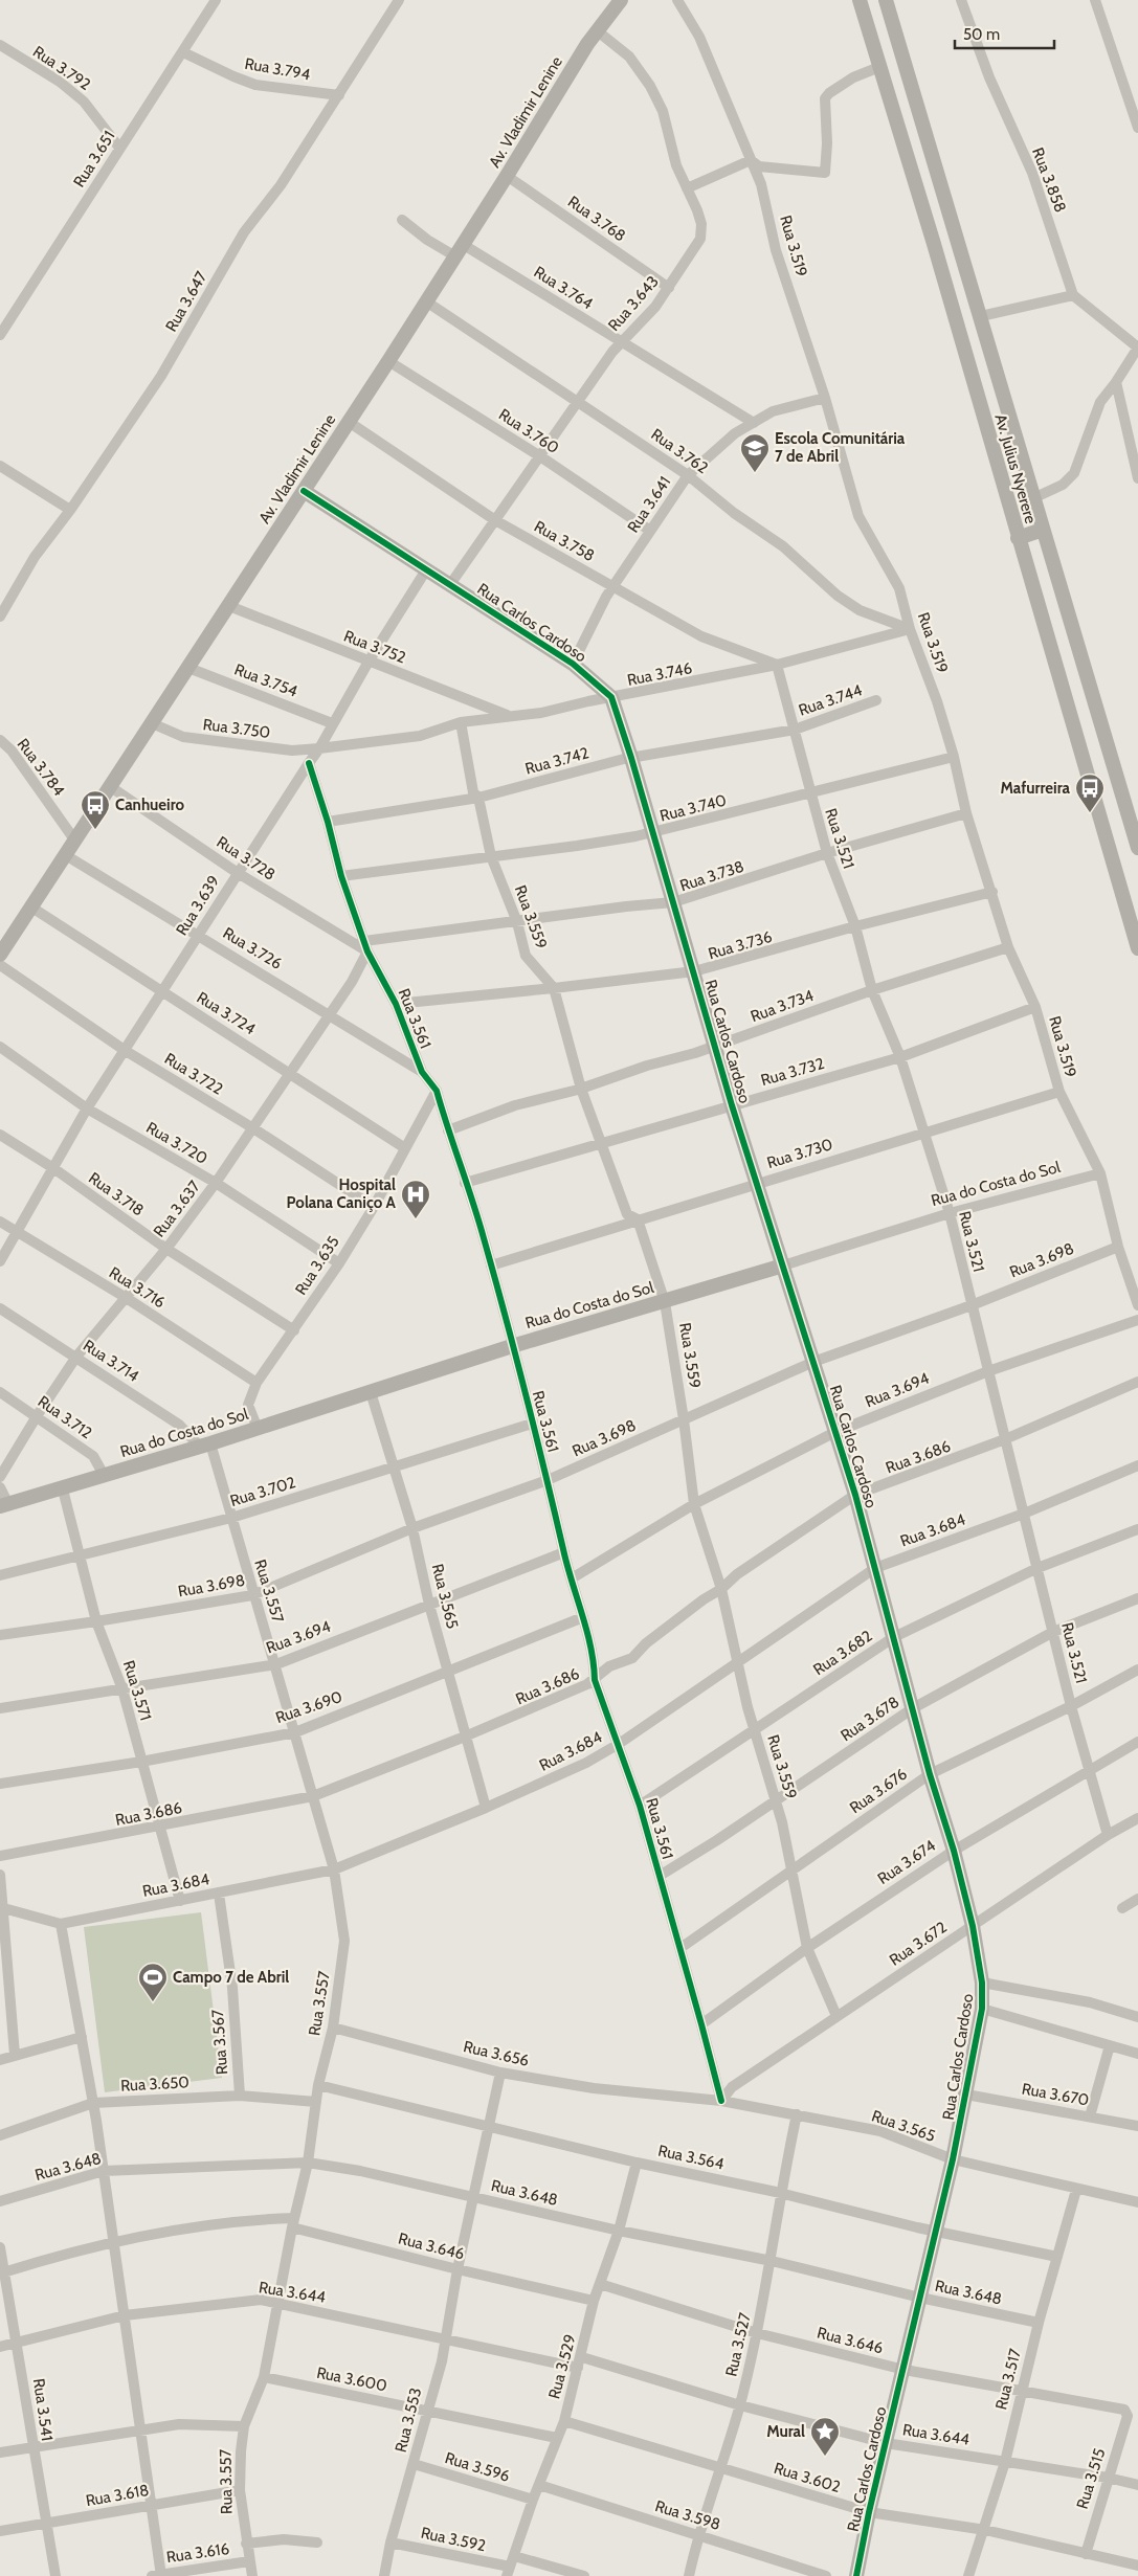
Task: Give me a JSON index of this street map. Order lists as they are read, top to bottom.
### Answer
{
  "streets": {
    "street": [
      "Rua 3.792",
      "Rua 3.794",
      "Av. Vladimir Lenine",
      "Rua 3.651",
      "Rua 3.858",
      "Rua 3.768",
      "Rua 3.519",
      "Rua 3.764",
      "Rua 3.647",
      "Rua 3.643",
      "Rua 3.760",
      "Rua 3.762",
      "Av. Julius Nyerere",
      "Rua 3.641",
      "Rua 3.758",
      "Rua Carlos Cardoso",
      "Rua 3.752",
      "Rua 3.746",
      "Rua 3.754",
      "Rua 3.744",
      "Rua 3.750",
      "Rua 3.742",
      "Rua 3.784",
      "Rua 3.740",
      "Rua 3.521",
      "Rua 3.728",
      "Rua 3.738",
      "Rua 3.639",
      "Rua 3.559",
      "Rua 3.736",
      "Rua 3.726",
      "Rua 3.734",
      "Rua 3.724",
      "Rua 3.561",
      "Rua 3.732",
      "Rua 3.722",
      "Rua 3.720",
      "Rua 3.730",
      "Rua do Costa do Sol",
      "Rua 3.718",
      "Rua 3.637",
      "Rua 3.698",
      "Rua 3.635",
      "Rua 3.716",
      "Rua 3.714",
      "Rua 3.694",
      "Rua 3.712",
      "Rua 3.686",
      "Rua 3.702",
      "Rua 3.684",
      "Rua 3.557",
      "Rua 3.565",
      "Rua 3.682",
      "Rua 3.571",
      "Rua 3.690",
      "Rua 3.678",
      "Rua 3.676",
      "Rua 3.674",
      "Rua 3.672",
      "Rua 3.567",
      "Rua 3.656",
      "Rua 3.650",
      "Rua 3.670",
      "Rua 3.564",
      "Rua 3.648",
      "Rua 3.646",
      "Rua 3.644",
      "Rua 3.527",
      "Rua 3.529",
      "Rua 3.600",
      "Rua 3.517",
      "Rua 3.541",
      "Rua 3.553",
      "Rua 3.596",
      "Rua 3.602",
      "Rua 3.515",
      "Rua 3.618",
      "Rua 3.598",
      "Rua 3.592",
      "Rua 3.616"
    ]
  },
  "crossings": [
    ["Rua 3.792", "Rua 3.651"],
    ["Rua 3.794", "Rua 3.651"],
    ["Rua 3.794", "Rua 3.647"],
    ["Av. Vladimir Lenine", "Rua 3.768"],
    ["Av. Vladimir Lenine", "Rua 3.764"],
    ["Av. Vladimir Lenine", "Rua 3.643"],
    ["Av. Vladimir Lenine", "Rua 3.760"],
    ["Av. Vladimir Lenine", "Rua 3.762"],
    ["Av. Vladimir Lenine", "Rua 3.758"],
    ["Av. Vladimir Lenine", "Rua Carlos Cardoso"],
    ["Av. Vladimir Lenine", "Rua 3.752"],
    ["Av. Vladimir Lenine", "Rua 3.754"],
    ["Av. Vladimir Lenine", "Rua 3.750"],
    ["Av. Vladimir Lenine", "Rua 3.784"],
    ["Av. Vladimir Lenine", "Rua 3.728"],
    ["Av. Vladimir Lenine", "Rua 3.726"],
    ["Av. Vladimir Lenine", "Rua 3.724"],
    ["Rua 3.768", "Rua 3.643"],
    ["Rua 3.519", "Rua 3.762"],
    ["Rua 3.519", "Rua 3.641"],
    ["Rua 3.519", "Rua 3.746"],
    ["Rua 3.519", "Rua 3.740"],
    ["Rua 3.519", "Rua 3.738"],
    ["Rua 3.519", "Rua 3.736"],
    ["Rua 3.519", "Rua 3.734"],
    ["Rua 3.519", "Rua 3.732"],
    ["Rua 3.519", "Rua 3.730"],
    ["Rua 3.519", "Rua do Costa do Sol"],
    ["Rua 3.519", "Rua 3.698"],
    ["Rua 3.764", "Rua 3.643"],
    ["Rua 3.764", "Rua 3.641"],
    ["Rua 3.643", "Rua 3.760"],
    ["Rua 3.643", "Rua 3.762"],
    ["Rua 3.643", "Rua 3.758"],
    ["Rua 3.643", "Rua Carlos Cardoso"],
    ["Rua 3.760", "Rua 3.641"],
    ["Rua 3.762", "Rua 3.641"],
    ["Rua 3.762", "Rua 3.746"],
    ["Rua 3.641", "Rua 3.758"],
    ["Rua 3.641", "Rua Carlos Cardoso"],
    ["Rua 3.758", "Rua 3.746"],
    ["Rua 3.758", "Rua 3.521"],
    ["Rua Carlos Cardoso", "Rua 3.746"],
    ["Rua Carlos Cardoso", "Rua 3.742"],
    ["Rua Carlos Cardoso", "Rua 3.740"],
    ["Rua Carlos Cardoso", "Rua 3.738"],
    ["Rua Carlos Cardoso", "Rua 3.639"],
    ["Rua Carlos Cardoso", "Rua 3.736"],
    ["Rua Carlos Cardoso", "Rua 3.734"],
    ["Rua Carlos Cardoso", "Rua 3.732"],
    ["Rua Carlos Cardoso", "Rua 3.730"],
    ["Rua Carlos Cardoso", "Rua do Costa do Sol"],
    ["Rua Carlos Cardoso", "Rua 3.698"],
    ["Rua Carlos Cardoso", "Rua 3.694"],
    ["Rua Carlos Cardoso", "Rua 3.686"],
    ["Rua Carlos Cardoso", "Rua 3.684"],
    ["Rua Carlos Cardoso", "Rua 3.565"],
    ["Rua Carlos Cardoso", "Rua 3.682"],
    ["Rua Carlos Cardoso", "Rua 3.678"],
    ["Rua Carlos Cardoso", "Rua 3.676"],
    ["Rua Carlos Cardoso", "Rua 3.674"],
    ["Rua Carlos Cardoso", "Rua 3.672"],
    ["Rua Carlos Cardoso", "Rua 3.670"],
    ["Rua Carlos Cardoso", "Rua 3.564"],
    ["Rua Carlos Cardoso", "Rua 3.648"],
    ["Rua Carlos Cardoso", "Rua 3.646"],
    ["Rua Carlos Cardoso", "Rua 3.644"],
    ["Rua Carlos Cardoso", "Rua 3.602"],
    ["Rua 3.752", "Rua 3.746"],
    ["Rua 3.752", "Rua 3.639"],
    ["Rua 3.746", "Rua 3.750"],
    ["Rua 3.746", "Rua 3.521"],
    ["Rua 3.746", "Rua 3.639"],
    ["Rua 3.746", "Rua 3.559"],
    ["Rua 3.754", "Rua 3.639"],
    ["Rua 3.744", "Rua 3.742"],
    ["Rua 3.744", "Rua 3.521"],
    ["Rua 3.750", "Rua 3.639"],
    ["Rua 3.742", "Rua 3.521"],
    ["Rua 3.742", "Rua 3.559"],
    ["Rua 3.742", "Rua 3.561"],
    ["Rua 3.740", "Rua 3.521"],
    ["Rua 3.740", "Rua 3.559"],
    ["Rua 3.740", "Rua 3.561"],
    ["Rua 3.521", "Rua 3.738"],
    ["Rua 3.521", "Rua 3.736"],
    ["Rua 3.521", "Rua 3.734"],
    ["Rua 3.521", "Rua 3.732"],
    ["Rua 3.521", "Rua 3.730"],
    ["Rua 3.521", "Rua do Costa do Sol"],
    ["Rua 3.521", "Rua 3.698"],
    ["Rua 3.521", "Rua 3.694"],
    ["Rua 3.521", "Rua 3.686"],
    ["Rua 3.521", "Rua 3.684"],
    ["Rua 3.521", "Rua 3.682"],
    ["Rua 3.521", "Rua 3.678"],
    ["Rua 3.521", "Rua 3.676"],
    ["Rua 3.521", "Rua 3.674"],
    ["Rua 3.521", "Rua 3.672"],
    ["Rua 3.728", "Rua 3.738"],
    ["Rua 3.728", "Rua 3.639"],
    ["Rua 3.728", "Rua 3.561"],
    ["Rua 3.728", "Rua 3.637"],
    ["Rua 3.738", "Rua 3.559"],
    ["Rua 3.738", "Rua 3.561"],
    ["Rua 3.738", "Rua 3.637"],
    ["Rua 3.639", "Rua 3.726"],
    ["Rua 3.639", "Rua 3.724"],
    ["Rua 3.639", "Rua 3.561"],
    ["Rua 3.639", "Rua 3.722"],
    ["Rua 3.639", "Rua 3.720"],
    ["Rua 3.639", "Rua 3.718"],
    ["Rua 3.639", "Rua 3.716"],
    ["Rua 3.559", "Rua 3.736"],
    ["Rua 3.559", "Rua 3.734"],
    ["Rua 3.559", "Rua 3.732"],
    ["Rua 3.559", "Rua 3.730"],
    ["Rua 3.559", "Rua do Costa do Sol"],
    ["Rua 3.559", "Rua 3.698"],
    ["Rua 3.559", "Rua 3.694"],
    ["Rua 3.559", "Rua 3.686"],
    ["Rua 3.559", "Rua 3.684"],
    ["Rua 3.559", "Rua 3.682"],
    ["Rua 3.559", "Rua 3.678"],
    ["Rua 3.559", "Rua 3.676"],
    ["Rua 3.559", "Rua 3.674"],
    ["Rua 3.559", "Rua 3.672"],
    ["Rua 3.736", "Rua 3.561"],
    ["Rua 3.726", "Rua 3.561"],
    ["Rua 3.726", "Rua 3.637"],
    ["Rua 3.734", "Rua 3.561"],
    ["Rua 3.724", "Rua 3.637"],
    ["Rua 3.724", "Rua 3.635"],
    ["Rua 3.561", "Rua 3.732"],
    ["Rua 3.561", "Rua 3.730"],
    ["Rua 3.561", "Rua do Costa do Sol"],
    ["Rua 3.561", "Rua 3.637"],
    ["Rua 3.561", "Rua 3.698"],
    ["Rua 3.561", "Rua 3.635"],
    ["Rua 3.561", "Rua 3.694"],
    ["Rua 3.561", "Rua 3.686"],
    ["Rua 3.561", "Rua 3.702"],
    ["Rua 3.561", "Rua 3.684"],
    ["Rua 3.561", "Rua 3.565"],
    ["Rua 3.561", "Rua 3.682"],
    ["Rua 3.561", "Rua 3.690"],
    ["Rua 3.561", "Rua 3.678"],
    ["Rua 3.561", "Rua 3.676"],
    ["Rua 3.561", "Rua 3.674"],
    ["Rua 3.561", "Rua 3.672"],
    ["Rua 3.722", "Rua 3.637"],
    ["Rua 3.722", "Rua 3.635"],
    ["Rua 3.720", "Rua 3.637"],
    ["Rua 3.720", "Rua 3.635"],
    ["Rua do Costa do Sol", "Rua 3.635"],
    ["Rua do Costa do Sol", "Rua 3.714"],
    ["Rua do Costa do Sol", "Rua 3.712"],
    ["Rua do Costa do Sol", "Rua 3.557"],
    ["Rua do Costa do Sol", "Rua 3.565"],
    ["Rua do Costa do Sol", "Rua 3.571"],
    ["Rua 3.718", "Rua 3.637"],
    ["Rua 3.718", "Rua 3.635"],
    ["Rua 3.637", "Rua 3.716"],
    ["Rua 3.637", "Rua 3.714"],
    ["Rua 3.637", "Rua 3.712"],
    ["Rua 3.698", "Rua 3.557"],
    ["Rua 3.698", "Rua 3.565"],
    ["Rua 3.698", "Rua 3.571"],
    ["Rua 3.635", "Rua 3.716"],
    ["Rua 3.714", "Rua 3.557"],
    ["Rua 3.694", "Rua 3.557"],
    ["Rua 3.694", "Rua 3.565"],
    ["Rua 3.694", "Rua 3.571"],
    ["Rua 3.686", "Rua 3.557"],
    ["Rua 3.686", "Rua 3.565"],
    ["Rua 3.686", "Rua 3.571"],
    ["Rua 3.702", "Rua 3.557"],
    ["Rua 3.702", "Rua 3.565"],
    ["Rua 3.702", "Rua 3.571"],
    ["Rua 3.684", "Rua 3.557"],
    ["Rua 3.684", "Rua 3.565"],
    ["Rua 3.684", "Rua 3.571"],
    ["Rua 3.684", "Rua 3.567"],
    ["Rua 3.557", "Rua 3.690"],
    ["Rua 3.557", "Rua 3.656"],
    ["Rua 3.557", "Rua 3.650"],
    ["Rua 3.557", "Rua 3.564"],
    ["Rua 3.557", "Rua 3.648"],
    ["Rua 3.557", "Rua 3.646"],
    ["Rua 3.557", "Rua 3.644"],
    ["Rua 3.557", "Rua 3.600"],
    ["Rua 3.557", "Rua 3.618"],
    ["Rua 3.557", "Rua 3.616"],
    ["Rua 3.565", "Rua 3.690"],
    ["Rua 3.565", "Rua 3.672"],
    ["Rua 3.565", "Rua 3.656"],
    ["Rua 3.565", "Rua 3.527"],
    ["Rua 3.565", "Rua 3.517"],
    ["Rua 3.571", "Rua 3.690"],
    ["Rua 3.567", "Rua 3.650"],
    ["Rua 3.656", "Rua 3.553"],
    ["Rua 3.564", "Rua 3.527"],
    ["Rua 3.564", "Rua 3.529"],
    ["Rua 3.564", "Rua 3.517"],
    ["Rua 3.564", "Rua 3.553"],
    ["Rua 3.648", "Rua 3.527"],
    ["Rua 3.648", "Rua 3.529"],
    ["Rua 3.648", "Rua 3.517"],
    ["Rua 3.648", "Rua 3.553"],
    ["Rua 3.646", "Rua 3.527"],
    ["Rua 3.646", "Rua 3.529"],
    ["Rua 3.646", "Rua 3.517"],
    ["Rua 3.646", "Rua 3.541"],
    ["Rua 3.646", "Rua 3.553"],
    ["Rua 3.646", "Rua 3.515"],
    ["Rua 3.644", "Rua 3.527"],
    ["Rua 3.644", "Rua 3.529"],
    ["Rua 3.644", "Rua 3.517"],
    ["Rua 3.644", "Rua 3.541"],
    ["Rua 3.644", "Rua 3.553"],
    ["Rua 3.644", "Rua 3.515"],
    ["Rua 3.527", "Rua 3.602"],
    ["Rua 3.527", "Rua 3.598"],
    ["Rua 3.529", "Rua 3.600"],
    ["Rua 3.529", "Rua 3.596"],
    ["Rua 3.529", "Rua 3.602"],
    ["Rua 3.529", "Rua 3.598"],
    ["Rua 3.529", "Rua 3.592"],
    ["Rua 3.600", "Rua 3.553"],
    ["Rua 3.517", "Rua 3.602"],
    ["Rua 3.541", "Rua 3.618"],
    ["Rua 3.553", "Rua 3.596"],
    ["Rua 3.553", "Rua 3.592"],
    ["Rua 3.602", "Rua 3.515"]
  ],
  "places": {
    "school or university": ["Escola Comunitária 7 de Abril"],
    "bus stop": ["Mafurreira", "Canhueiro"],
    "hospital": ["Hospital Polana Caniço A"],
    "sports": ["Campo 7 de Abril"],
    "place": ["Mural"]
  },
  "scale_bar": "50 m"
}
